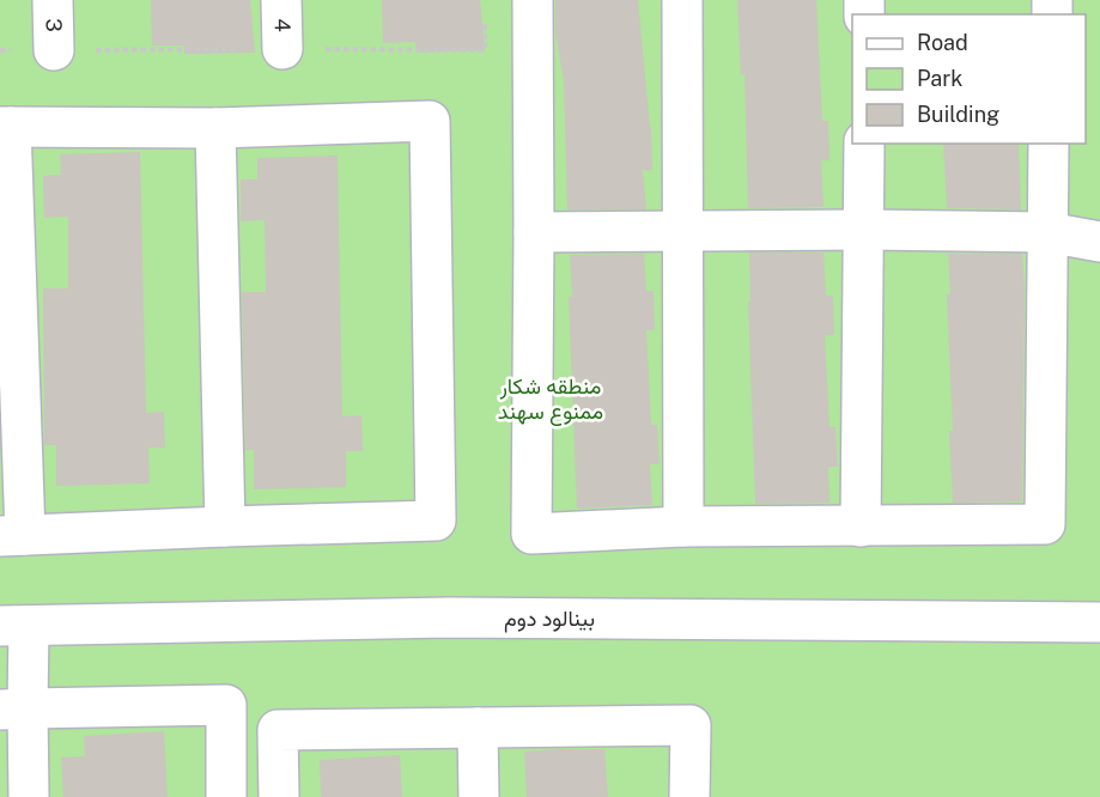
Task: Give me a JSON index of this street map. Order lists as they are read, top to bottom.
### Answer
{
  "streets": {
    "street": ["3", "4", "بینالود دوم"]
  },
  "parks": ["منطقه شکار ممنوع سهند"],
  "legend": ["Road", "Park", "Building"]
}
